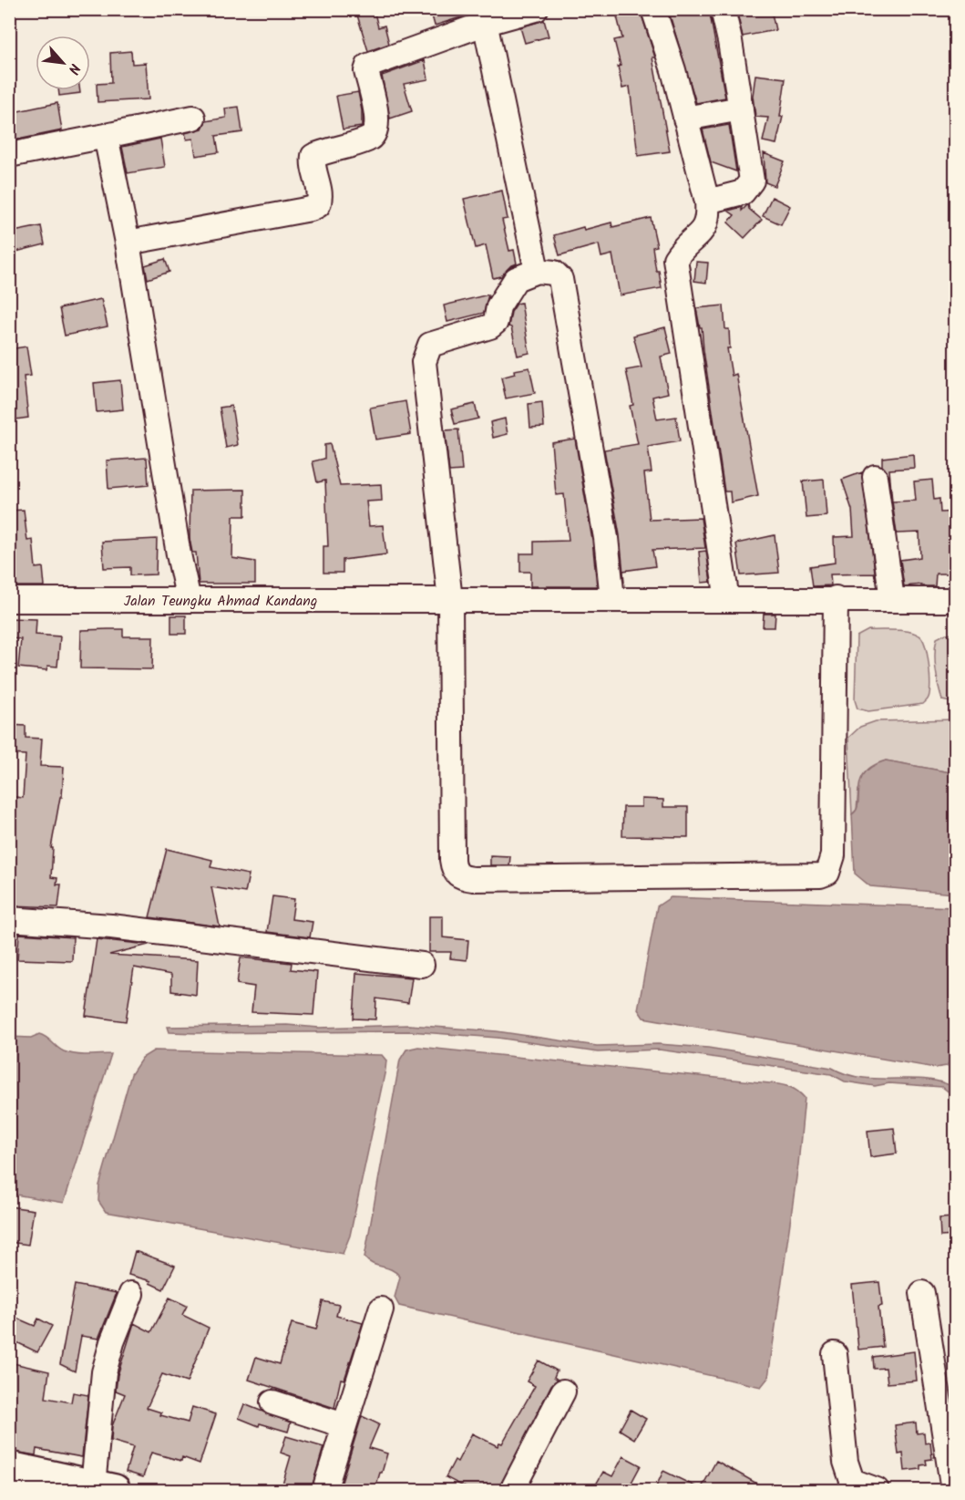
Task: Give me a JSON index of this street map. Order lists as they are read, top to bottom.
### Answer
{
  "streets": {
    "street": ["Jalan Teungku Ahmad Kandang"]
  },
  "north": "bottom right"
}
